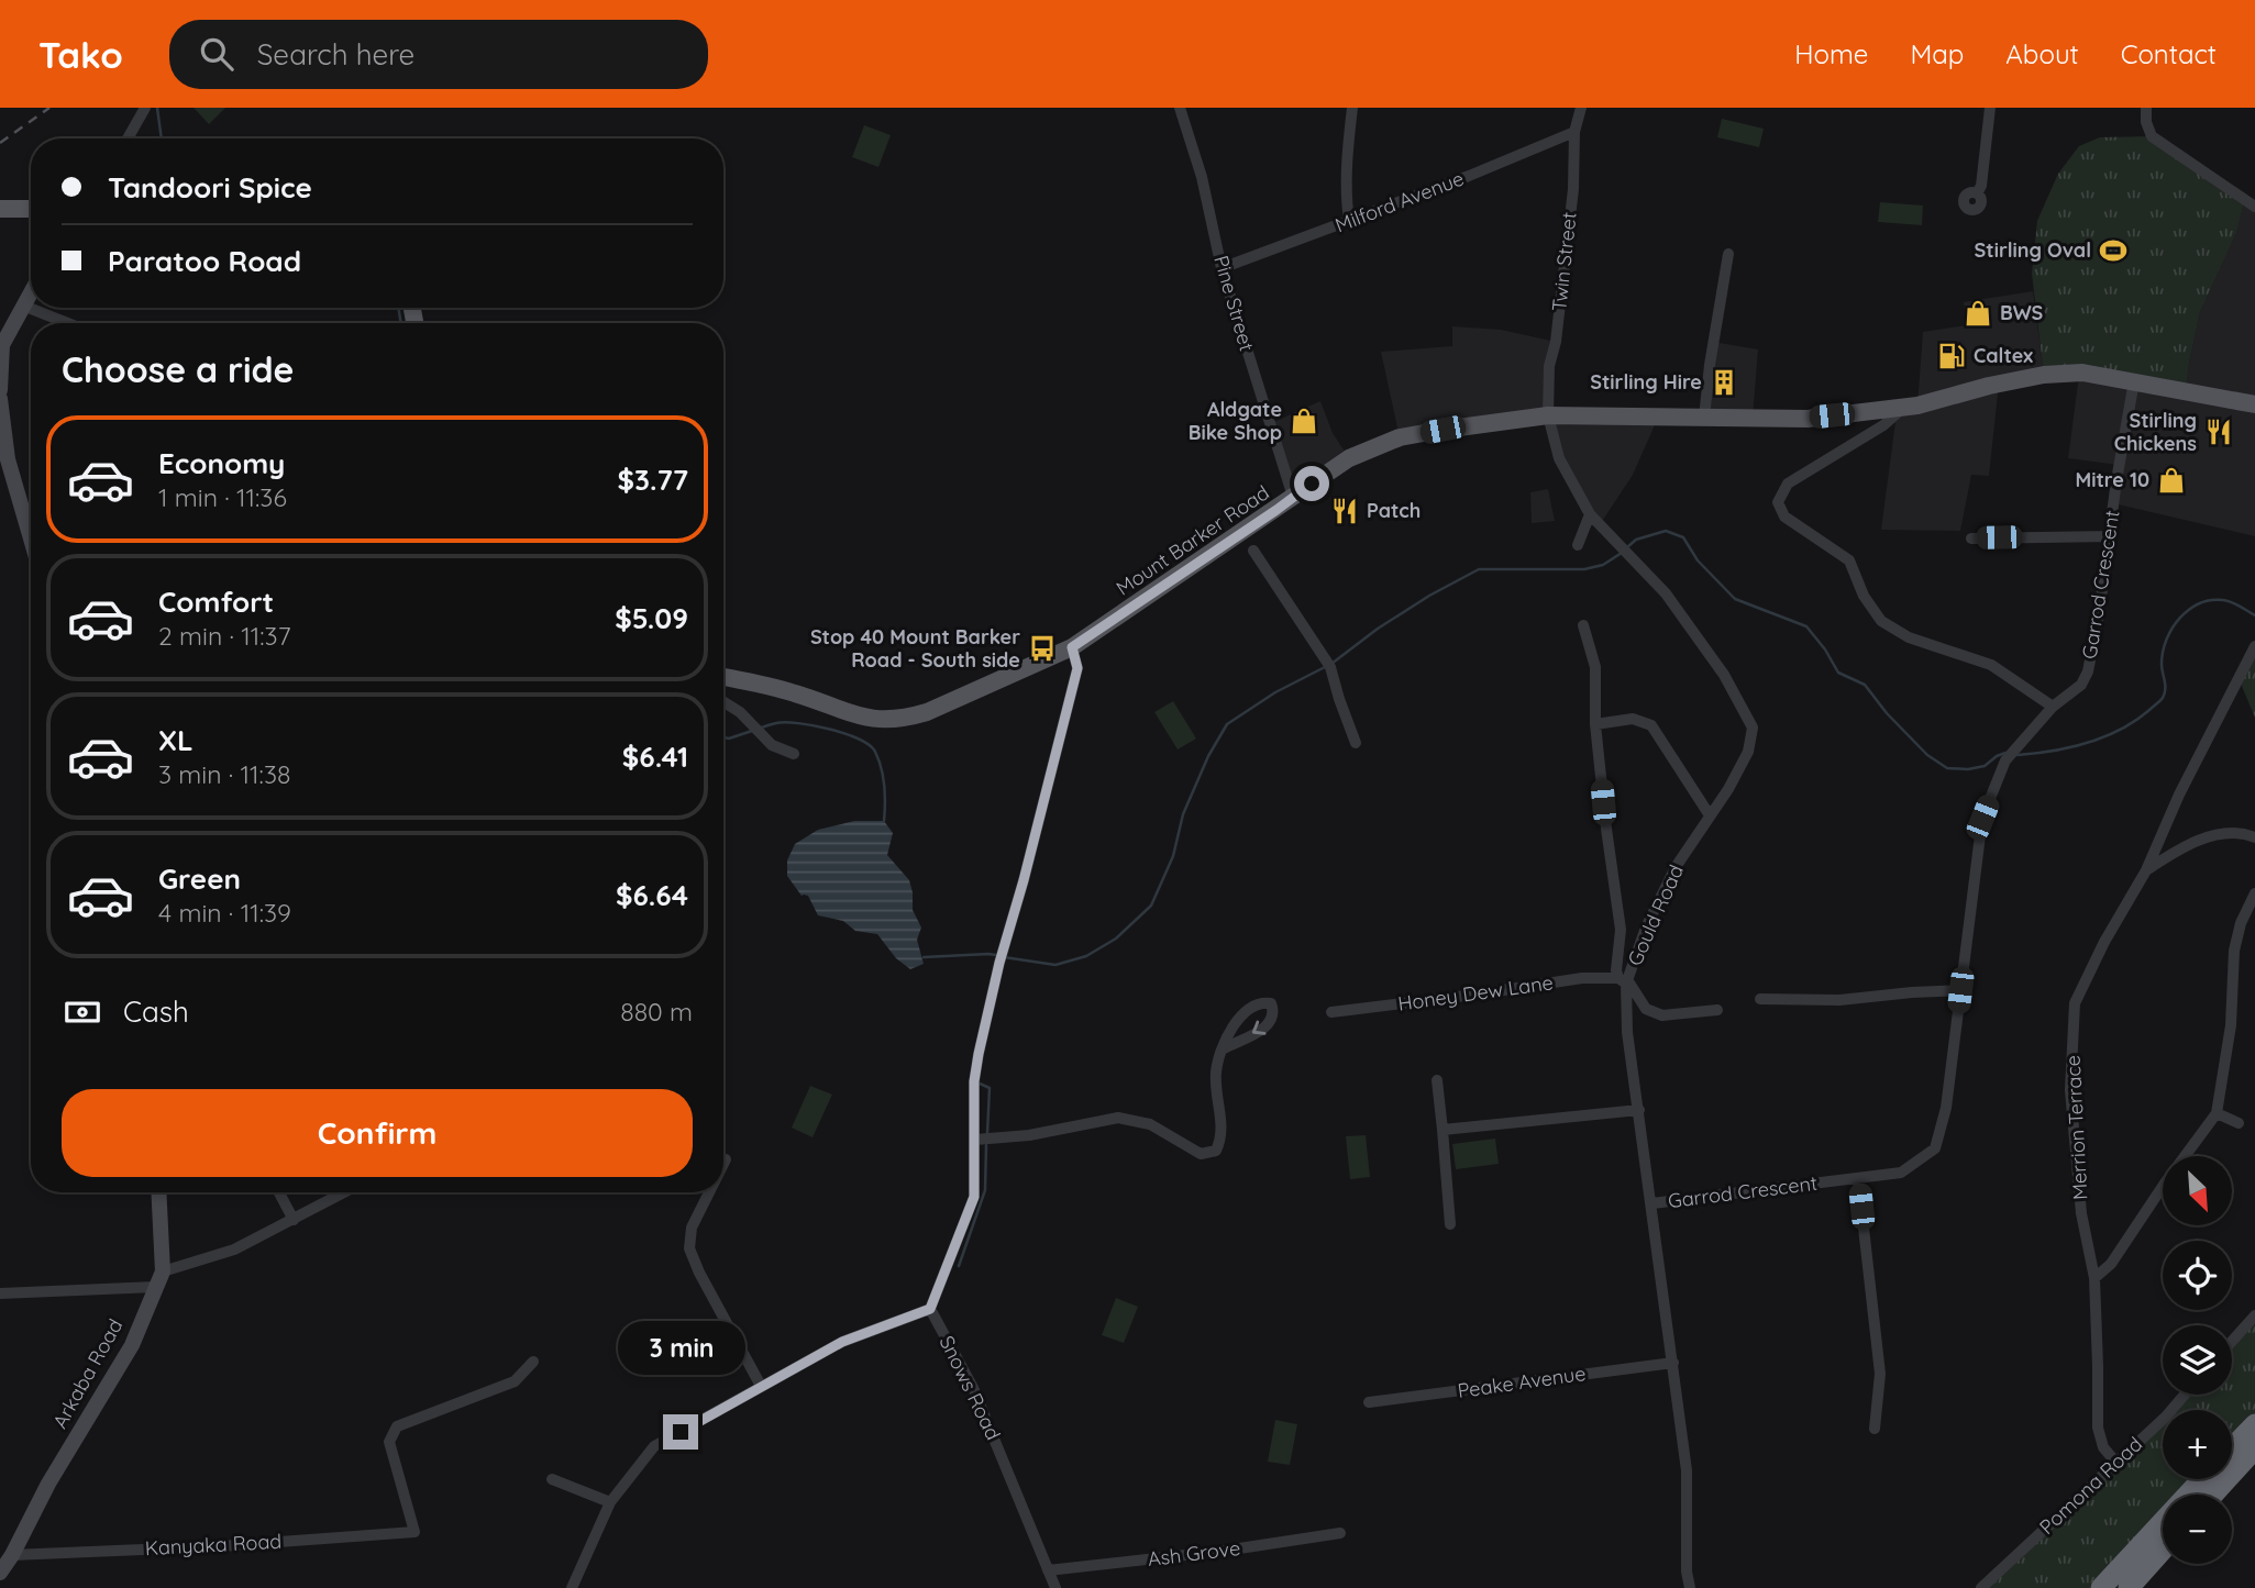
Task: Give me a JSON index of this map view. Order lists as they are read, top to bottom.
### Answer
{
  "streets": {
    "main road": ["Mount Barker Road"],
    "street": [
      "Milford Avenue",
      "Twin Street",
      "Pine Street",
      "Garrod Crescent",
      "Gould Road",
      "Honey Dew Lane",
      "Merrion Terrace",
      "Arkaba Road",
      "Peake Avenue",
      "Snows Road",
      "Pomona Road",
      "Kanyaka Road",
      "Ash Grove"
    ]
  },
  "crossings": [
    ["Milford Avenue", "Twin Street"],
    ["Milford Avenue", "Pine Street"],
    ["Twin Street", "Mount Barker Road"],
    ["Twin Street", "Gould Road"],
    ["Pine Street", "Mount Barker Road"],
    ["Mount Barker Road", "Garrod Crescent"],
    ["Mount Barker Road", "Gould Road"],
    ["Garrod Crescent", "Gould Road"],
    ["Gould Road", "Honey Dew Lane"],
    ["Gould Road", "Peake Avenue"],
    ["Merrion Terrace", "Pomona Road"],
    ["Arkaba Road", "Kanyaka Road"],
    ["Snows Road", "Ash Grove"]
  ],
  "places": {
    "sports": ["Stirling Oval"],
    "shop": ["BWS", "Aldgate Bike Shop", "Mitre 10"],
    "fuel station": ["Caltex"],
    "building": ["Stirling Hire"],
    "restaurant": ["Stirling Chickens", "Patch"],
    "bus stop": ["Stop 40 Mount Barker Road - South side"]
  },
  "north": "bottom right",
  "page": {
    "header": "Tako",
    "search": "Search here",
    "nav": [
      "Home",
      "Map",
      "About",
      "Contact"
    ],
    "banner": ["Tandoori Spice", "Paratoo Road"],
    "heading": "Choose a ride",
    "list": [
      {
        "name": "Economy",
        "note": "1 min · 11:36",
        "value": "$3.77"
      },
      {
        "name": "Comfort",
        "note": "2 min · 11:37",
        "value": "$5.09"
      },
      {
        "name": "XL",
        "note": "3 min · 11:38",
        "value": "$6.41"
      },
      {
        "name": "Green",
        "note": "4 min · 11:39",
        "value": "$6.64"
      }
    ],
    "pay": ["Cash", "880 m"],
    "buttons": "Confirm",
    "map_buttons": ["+", "−"],
    "bubble": "3 min"
  }
}
